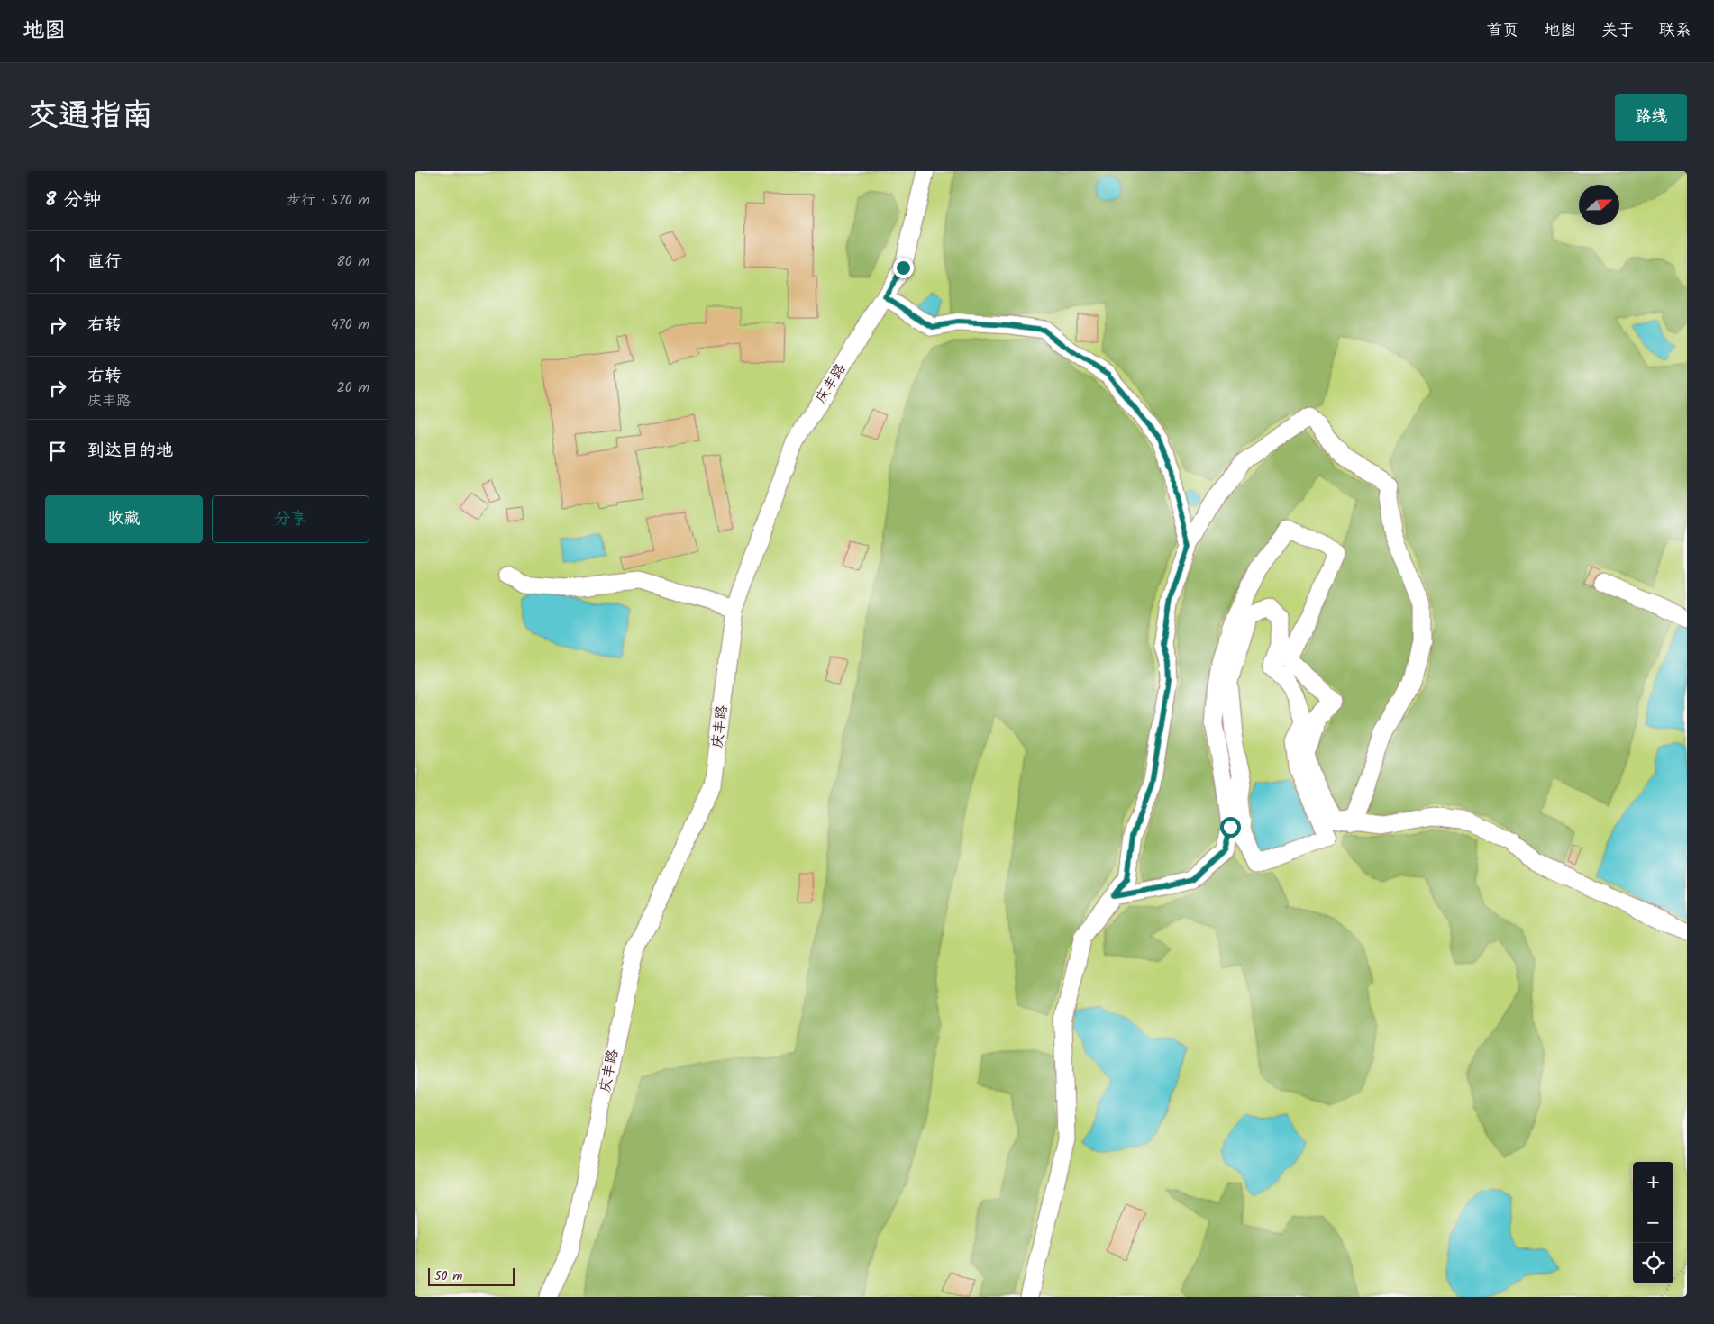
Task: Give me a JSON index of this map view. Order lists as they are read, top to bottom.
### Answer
{
  "streets": {
    "street": ["庆丰路"]
  },
  "scale_bar": "50 m",
  "north": "right",
  "page": {
    "header": "地图",
    "nav": [
      "首页",
      "地图",
      "关于",
      "联系"
    ],
    "title": "交通指南",
    "buttons": [
      "路线",
      ["收藏", "分享"]
    ],
    "heading": ["8 分钟", "步行 · 570 m"],
    "list": [
      ["直行", "80 m"],
      ["右转", "470 m"],
      ["右转", "庆丰路", "20 m"],
      "到达目的地"
    ],
    "map_buttons": ["+", "−"],
    "scale": "50 m"
  }
}
